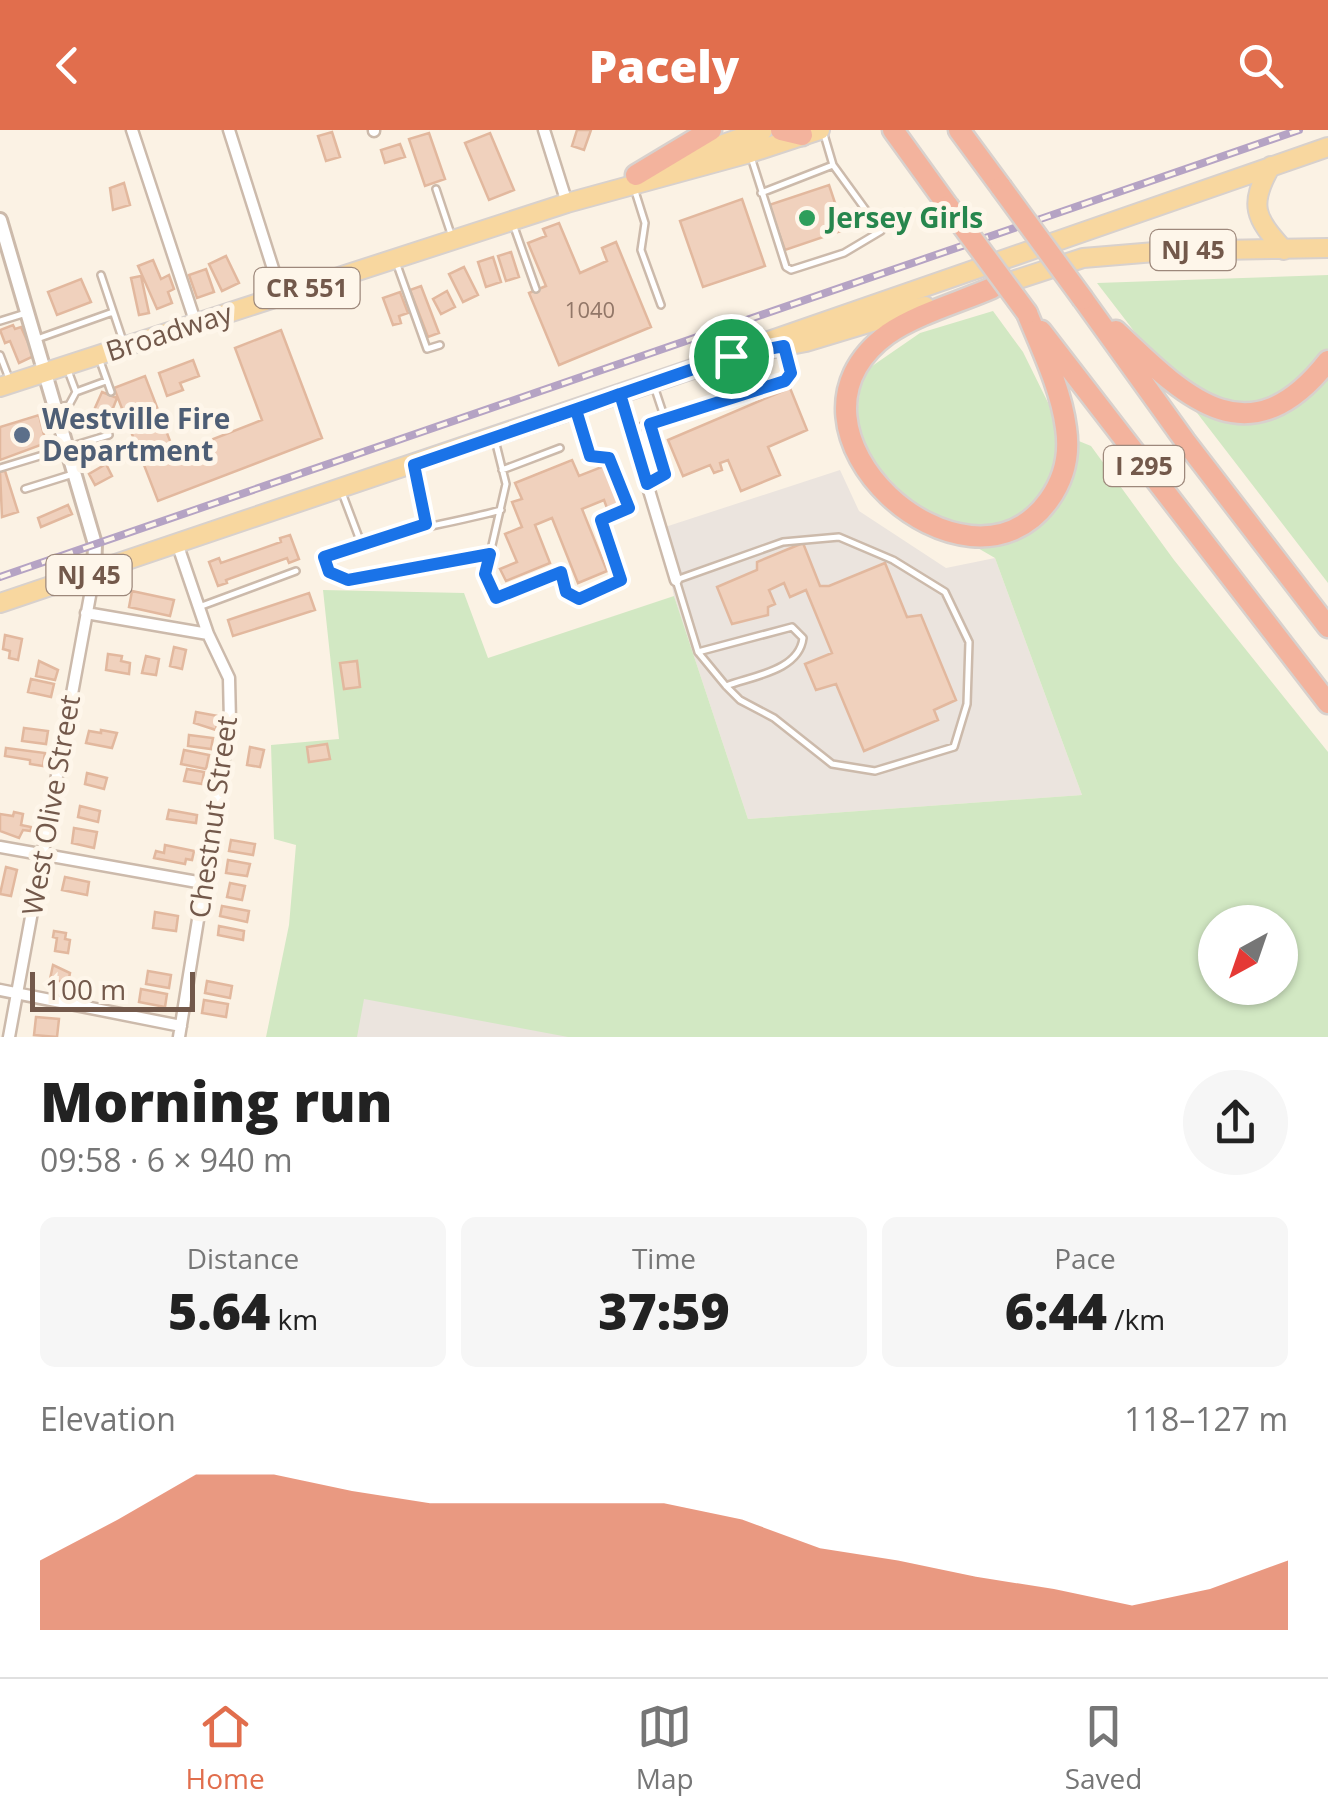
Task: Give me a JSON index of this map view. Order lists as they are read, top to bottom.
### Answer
{
  "streets": {
    "highway": ["I 295"],
    "main road": ["NJ 45", "CR 551", "Broadway"],
    "street": ["West Olive Street", "Chestnut Street"]
  },
  "crossings": [
    ["NJ 45", "West Olive Street"],
    ["NJ 45", "Chestnut Street"]
  ],
  "places": ["Jersey Girls", "Westville Fire Department"],
  "house_numbers": ["1040"],
  "scale_bar": "100 m",
  "north": "bottom left",
  "page": {
    "header": "Pacely",
    "scale": "100 m",
    "heading": ["Morning run", "09:58 · 6 × 940 m"],
    "stats": [
      ["Distance", "5.64 km"],
      ["Time", "37:59"],
      ["Pace", "6:44 /km"]
    ],
    "chart": ["Elevation", "118–127 m"],
    "tabs": ["Home", "Map", "Saved"]
  }
}
